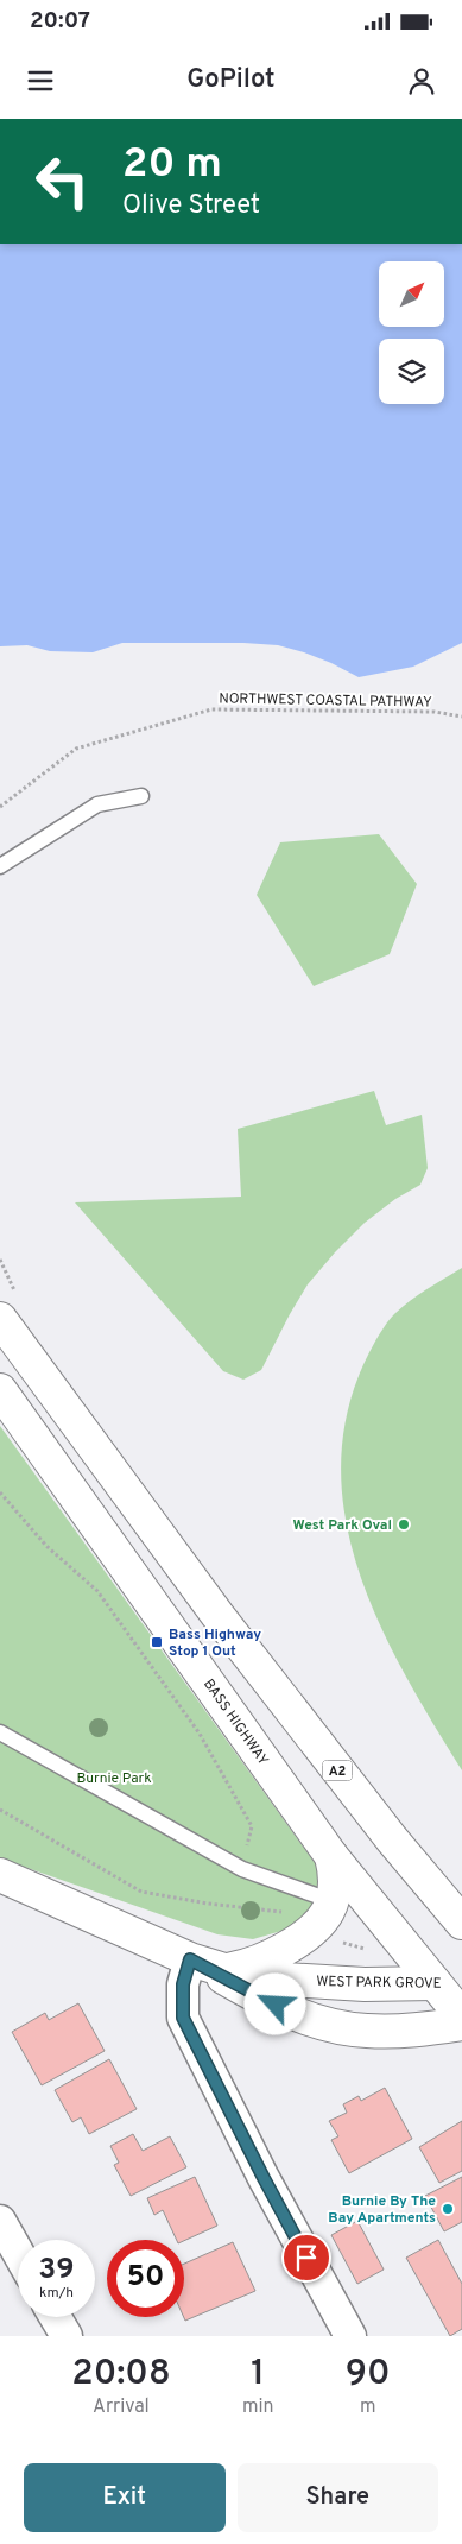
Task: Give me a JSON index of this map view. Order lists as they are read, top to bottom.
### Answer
{
  "streets": {
    "main road": ["BASS HIGHWAY", "A2", "WEST PARK GROVE"],
    "path": ["NORTHWEST COASTAL PATHWAY"]
  },
  "crossings": [
    ["BASS HIGHWAY", "WEST PARK GROVE"]
  ],
  "parks": ["Burnie Park"],
  "places": {
    "other": ["West Park Oval", "Burnie By The Bay Apartments"],
    "transit": ["Bass Highway Stop 1 Out"]
  },
  "north": "top right",
  "page": {
    "status": "20:07",
    "header": "GoPilot",
    "turn": ["20 m", "Olive Street"],
    "speed": "39 km/h",
    "limit": "50",
    "eta": [
      "20:08",
      "Arrival",
      "1",
      "min",
      "90",
      "m"
    ],
    "buttons": ["Exit", "Share"]
  }
}
